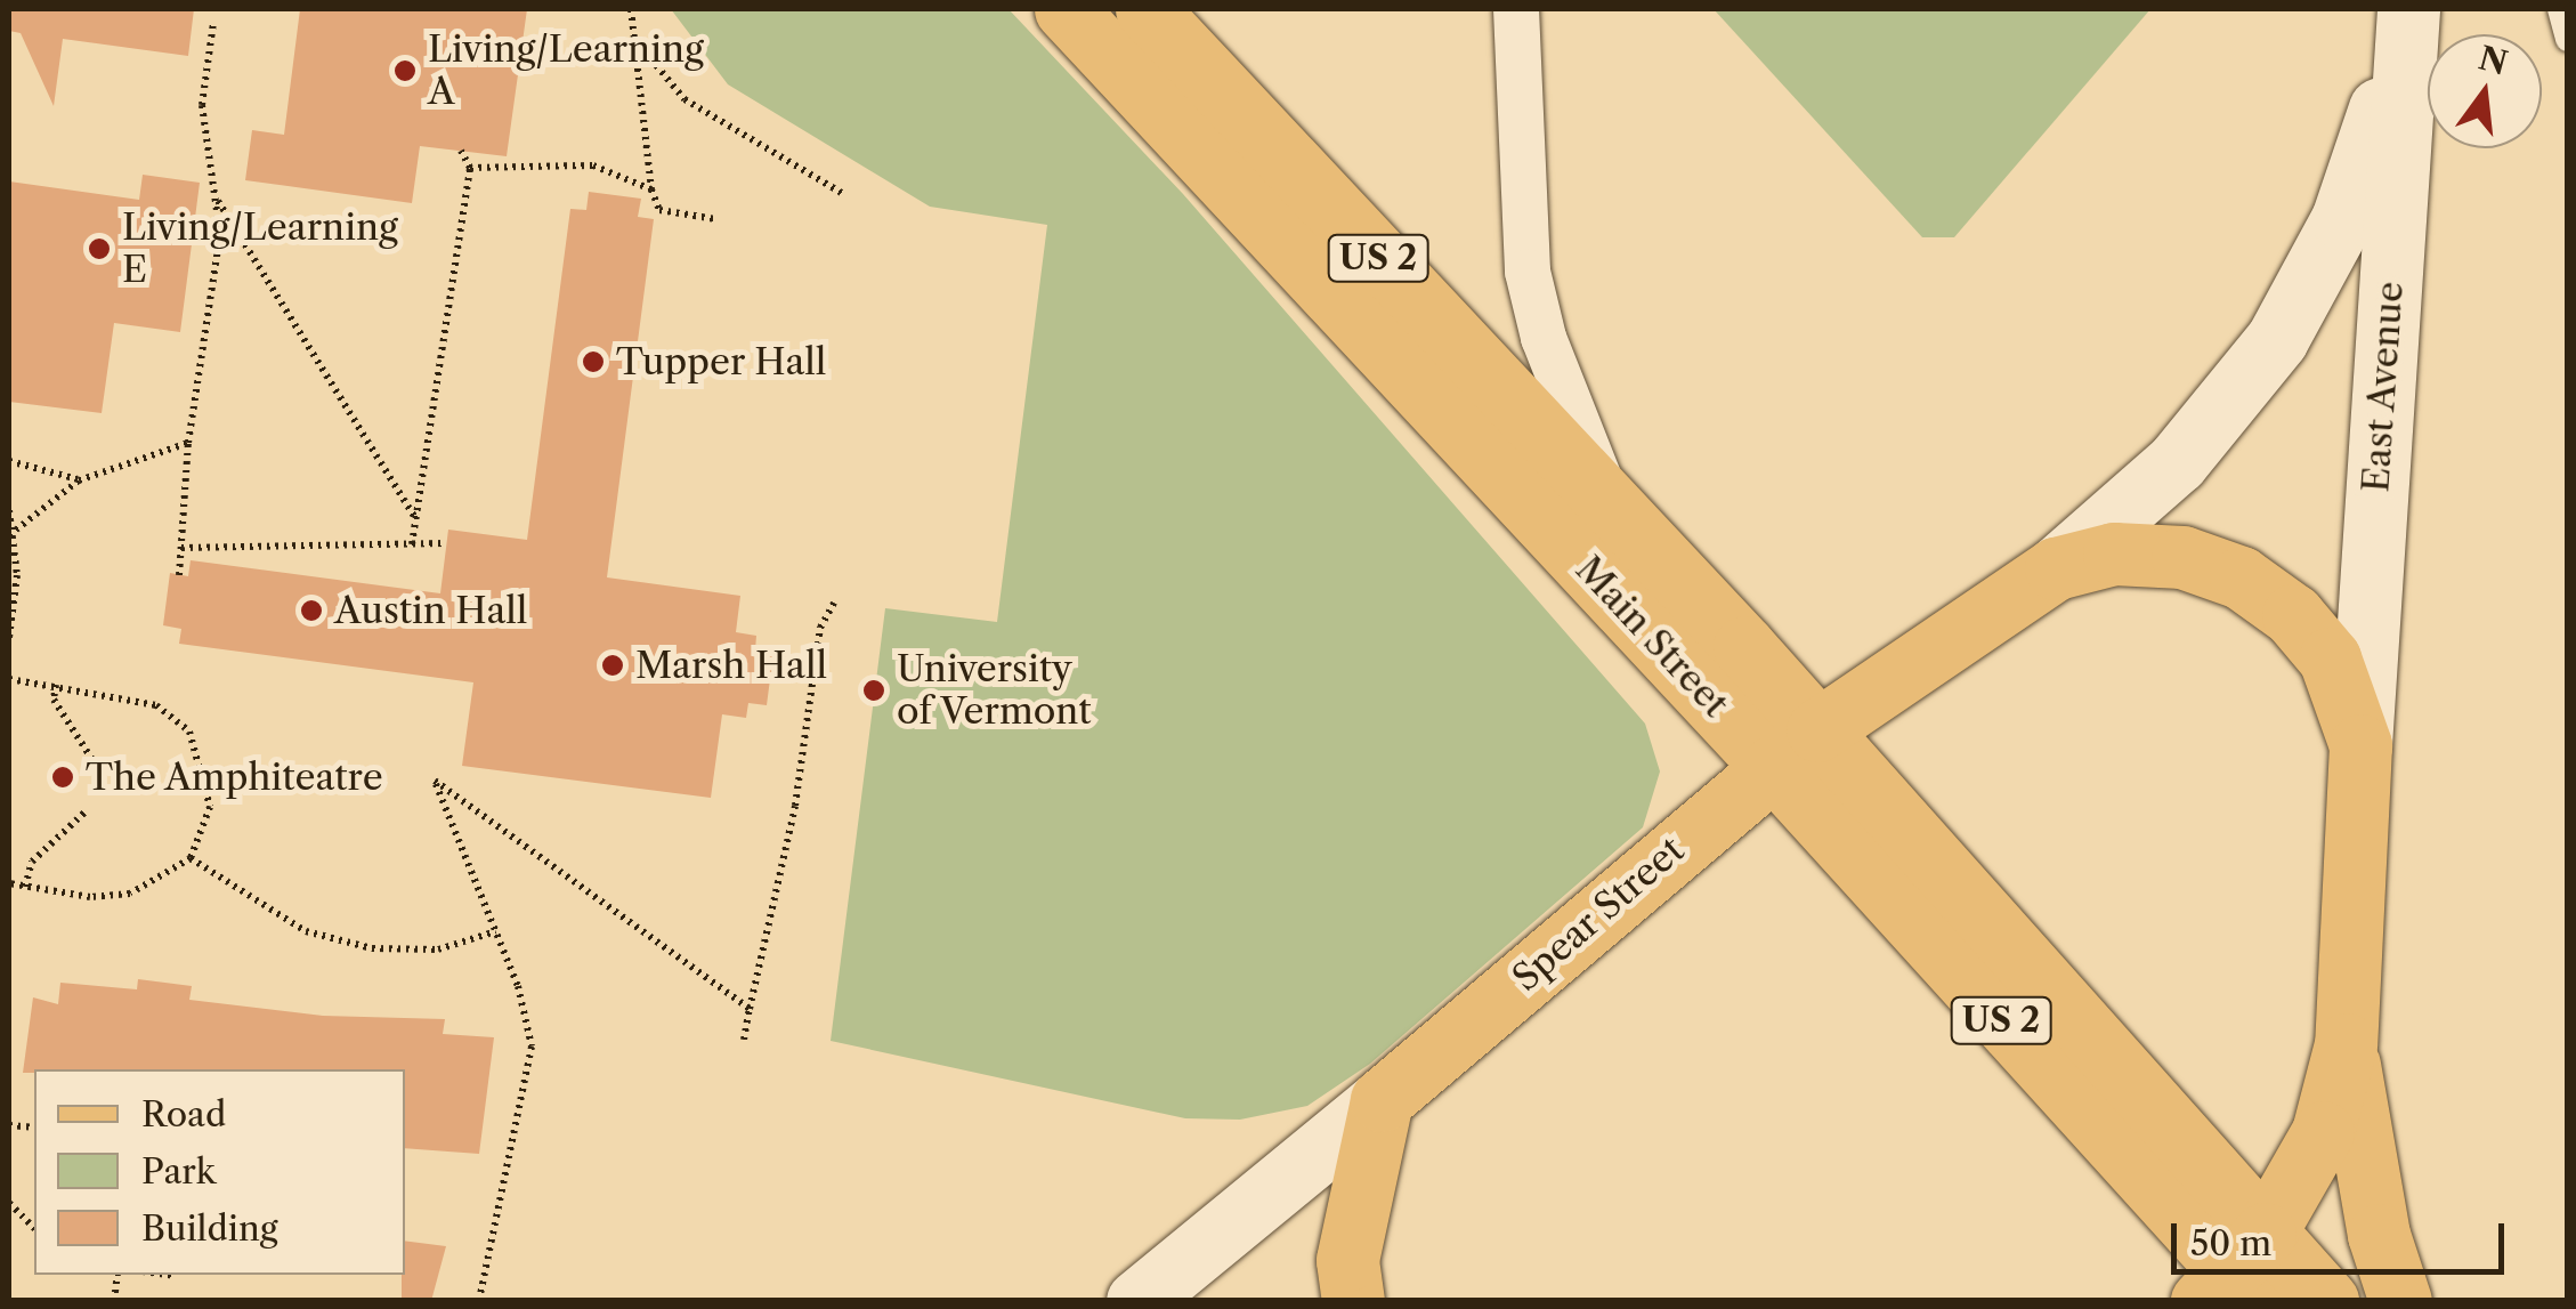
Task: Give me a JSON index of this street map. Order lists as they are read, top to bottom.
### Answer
{
  "streets": {
    "main road": [
      "US 2",
      "East Avenue",
      "Main Street",
      "Spear Street"
    ]
  },
  "crossings": [
    ["US 2", "East Avenue"],
    ["US 2", "Main Street"],
    ["East Avenue", "Main Street"],
    ["East Avenue", "Spear Street"],
    ["Main Street", "Spear Street"]
  ],
  "places": [
    "Living/Learning A",
    "Living/Learning E",
    "Tupper Hall",
    "Austin Hall",
    "Marsh Hall",
    "University of Vermont",
    "The Amphiteatre"
  ],
  "legend": ["Road", "Park", "Building"],
  "scale_bar": "50 m",
  "north": "top"
}
